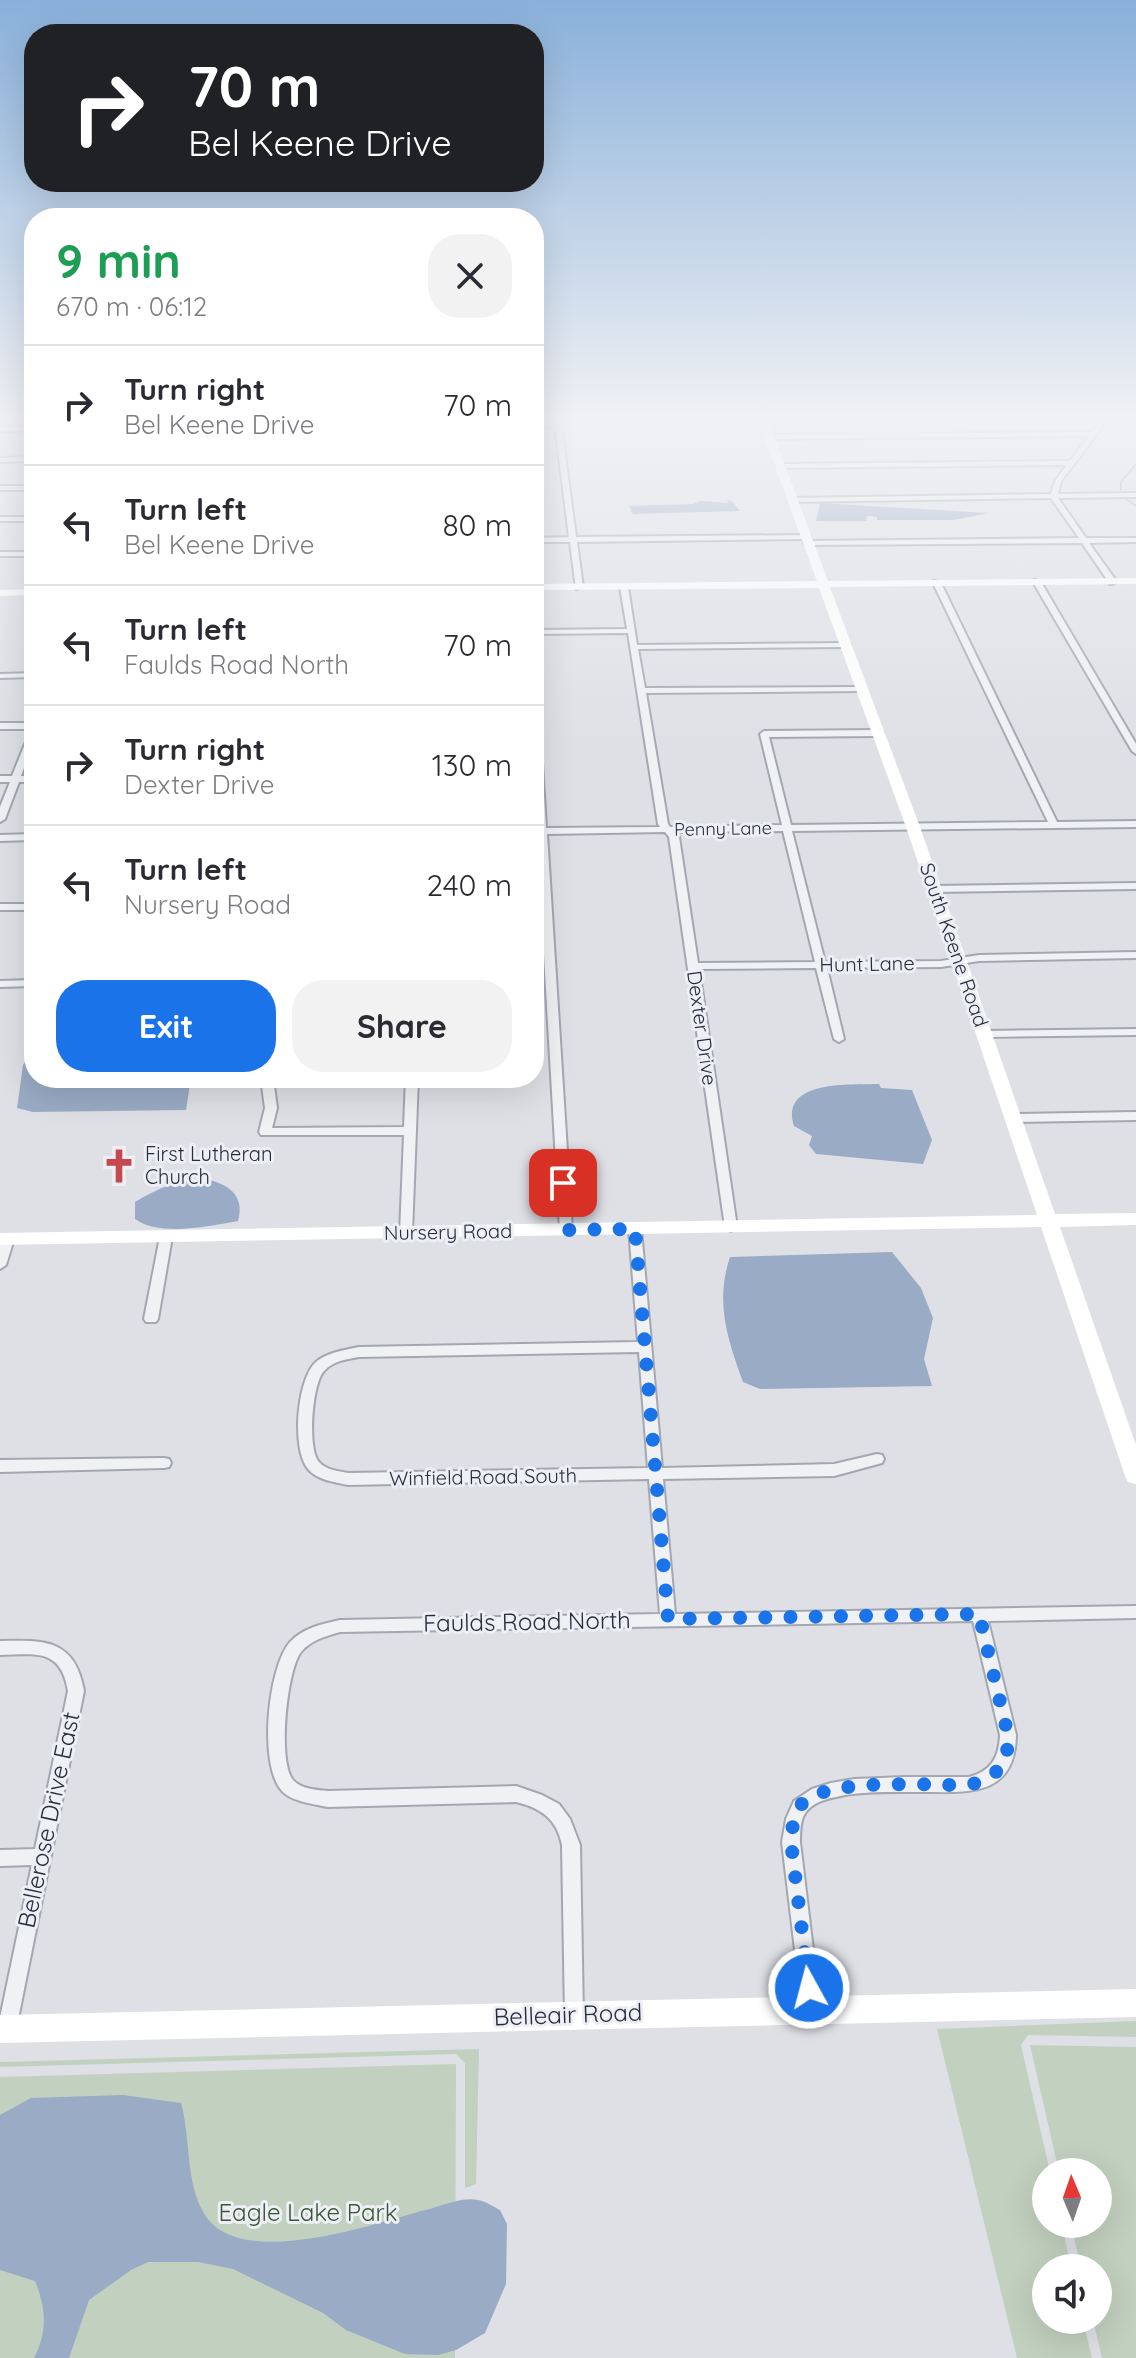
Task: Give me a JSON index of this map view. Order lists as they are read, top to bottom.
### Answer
{
  "streets": {
    "main road": ["South Keene Road", "Nursery Road", "Belleair Road"],
    "street": [
      "Penny Lane",
      "Hunt Lane",
      "Dexter Drive",
      "Winfield Road South",
      "Faulds Road North",
      "Bellerose Drive East"
    ]
  },
  "crossings": [
    ["Penny Lane", "South Keene Road"],
    ["Penny Lane", "Dexter Drive"],
    ["South Keene Road", "Hunt Lane"],
    ["South Keene Road", "Nursery Road"],
    ["Hunt Lane", "Dexter Drive"],
    ["Dexter Drive", "Nursery Road"],
    ["Faulds Road North", "Belleair Road"],
    ["Bellerose Drive East", "Belleair Road"]
  ],
  "parks": ["Eagle Lake Park"],
  "places": {
    "church": ["First Lutheran Church"]
  },
  "north": "top",
  "page": {
    "turn": ["70 m", "Bel Keene Drive"],
    "heading": ["9 min", "670 m · 06:12"],
    "list": [
      {
        "name": "Turn right",
        "note": "Bel Keene Drive",
        "value": "70 m"
      },
      {
        "name": "Turn left",
        "note": "Bel Keene Drive",
        "value": "80 m"
      },
      {
        "name": "Turn left",
        "note": "Faulds Road North",
        "value": "70 m"
      },
      {
        "name": "Turn right",
        "note": "Dexter Drive",
        "value": "130 m"
      },
      {
        "name": "Turn left",
        "note": "Nursery Road",
        "value": "240 m"
      }
    ],
    "buttons": ["Exit", "Share"]
  }
}
